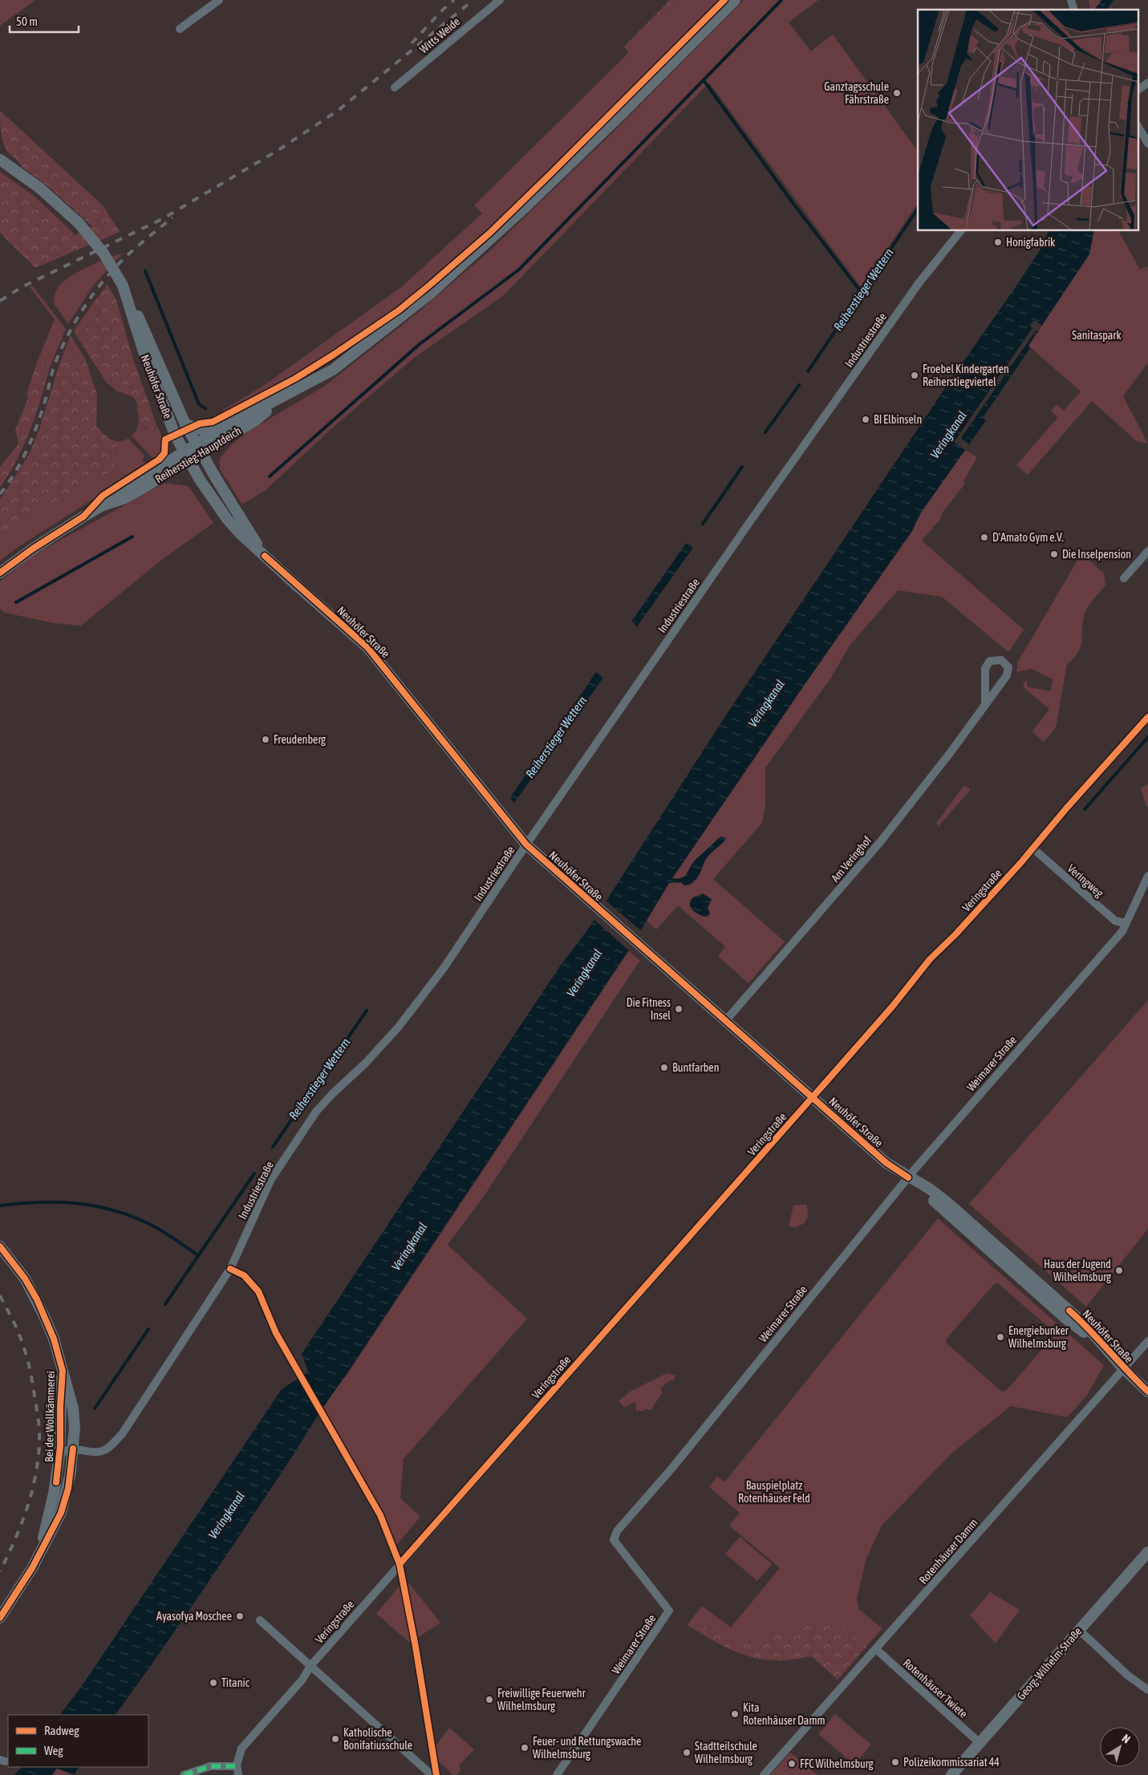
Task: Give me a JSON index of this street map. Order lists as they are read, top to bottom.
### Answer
{
  "streets": {
    "main road": [
      "Neuhöfer Straße",
      "Reiherstieg-Hauptdeich",
      "Bei der Wollkämmerei",
      "Georg-Wilhelm-Straße"
    ],
    "street": [
      "Witts Weide",
      "Industriestraße",
      "Am Veringhof",
      "Veringweg",
      "Veringstraße",
      "Weimarer Straße",
      "Rotenhäuser Damm",
      "Rotenhäuser Twiete"
    ]
  },
  "crossings": [
    ["Industriestraße", "Neuhöfer Straße"],
    ["Industriestraße", "Bei der Wollkämmerei"],
    ["Neuhöfer Straße", "Reiherstieg-Hauptdeich"],
    ["Neuhöfer Straße", "Am Veringhof"],
    ["Neuhöfer Straße", "Veringstraße"],
    ["Neuhöfer Straße", "Weimarer Straße"],
    ["Neuhöfer Straße", "Rotenhäuser Damm"],
    ["Veringweg", "Veringstraße"],
    ["Veringweg", "Weimarer Straße"],
    ["Rotenhäuser Damm", "Rotenhäuser Twiete"],
    ["Georg-Wilhelm-Straße", "Rotenhäuser Twiete"]
  ],
  "water": ["Reiherstieger Wettern", "Veringkanal"],
  "parks": ["Sanitaspark", "Bauspielplatz Rotenhäuser Feld"],
  "places": [
    "Ganztagsschule Fährstraße",
    "Honigfabrik",
    "Froebel Kindergarten Reiherstiegviertel",
    "BI Elbinseln",
    "D'Amato Gym e.V.",
    "Die Inselpension",
    "Freudenberg",
    "Die Fitness Insel",
    "Buntfarben",
    "Haus der Jugend Wilhelmsburg",
    "Energiebunker Wilhelmsburg",
    "Ayasofya Moschee",
    "Titanic",
    "Freiwillige Feuerwehr Wilhelmsburg",
    "Kita Rotenhäuser Damm",
    "Katholische Bonifatiusschule",
    "Feuer- und Rettungswache Wilhelmsburg",
    "Stadtteilschule Wilhelmsburg",
    "Polizeikommissariat 44",
    "FFC Wilhelmsburg"
  ],
  "legend": ["Radweg", "Weg"],
  "scale_bar": "50 m",
  "north": "top right"
}
